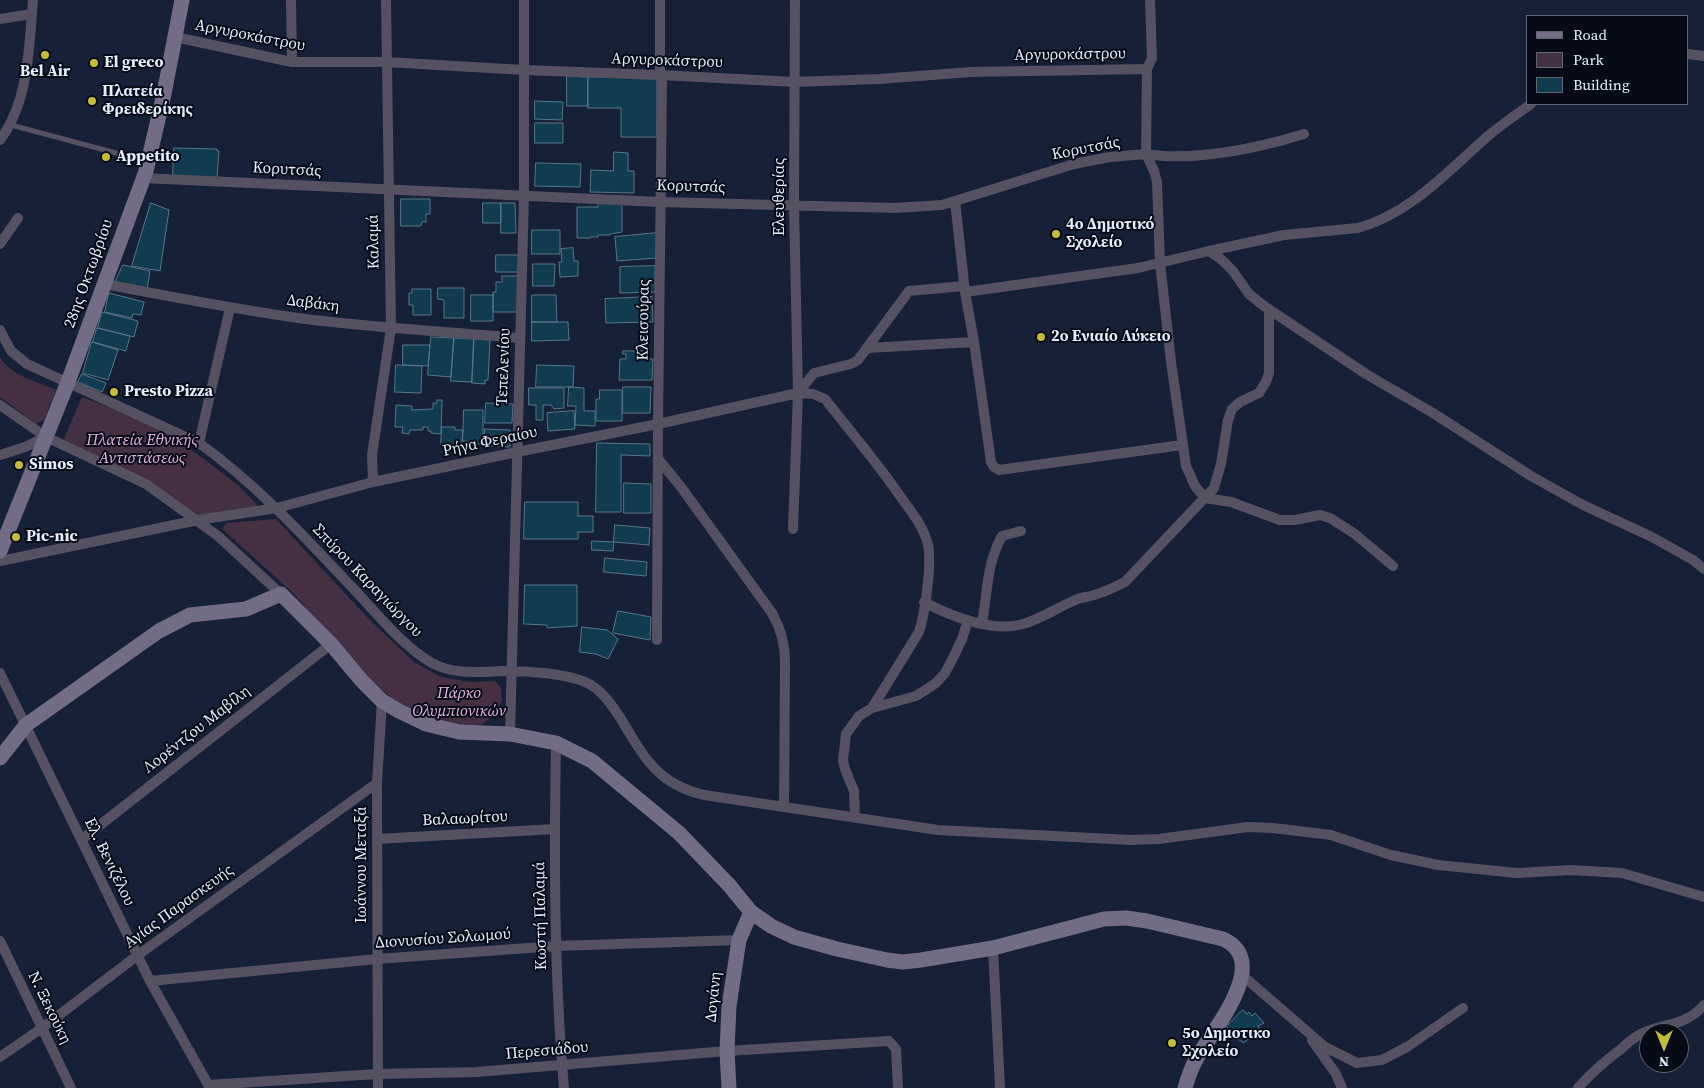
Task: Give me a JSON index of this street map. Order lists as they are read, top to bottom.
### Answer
{
  "streets": {
    "street": [
      "Αργυροκάστρου",
      "Κορυτσάς",
      "Ελευθερίας",
      "Καλαμά",
      "28ης Οκτωβρίου",
      "Δαβάκη",
      "Κλεισούρας",
      "Τεπελενίου",
      "Ρήγα Φεραίου",
      "Σπύρου Καραγιώργου",
      "Λορέντζου Μαβίλη",
      "Βαλαωρίτου",
      "Ελ. Βενιζέλου",
      "Ιωάννου Μεταξά",
      "Αγίας Παρασκευής",
      "Κωστή Παλαμά",
      "Διονυσίου Σολωμού",
      "Δογάνη",
      "Ν. Ξεκούκη",
      "Περεσιάδου"
    ]
  },
  "crossings": [
    ["Αργυροκάστρου", "Κορυτσάς"],
    ["Αργυροκάστρου", "Ελευθερίας"],
    ["Αργυροκάστρου", "Καλαμά"],
    ["Αργυροκάστρου", "28ης Οκτωβρίου"],
    ["Αργυροκάστρου", "Κλεισούρας"],
    ["Αργυροκάστρου", "Τεπελενίου"],
    ["Κορυτσάς", "Ελευθερίας"],
    ["Κορυτσάς", "Καλαμά"],
    ["Κορυτσάς", "28ης Οκτωβρίου"],
    ["Κορυτσάς", "Κλεισούρας"],
    ["Κορυτσάς", "Τεπελενίου"],
    ["Ελευθερίας", "Ρήγα Φεραίου"],
    ["Καλαμά", "Δαβάκη"],
    ["Καλαμά", "Ρήγα Φεραίου"],
    ["28ης Οκτωβρίου", "Δαβάκη"],
    ["28ης Οκτωβρίου", "Σπύρου Καραγιώργου"],
    ["Δαβάκη", "Τεπελενίου"],
    ["Κλεισούρας", "Ρήγα Φεραίου"],
    ["Τεπελενίου", "Ρήγα Φεραίου"],
    ["Τεπελενίου", "Σπύρου Καραγιώργου"],
    ["Ρήγα Φεραίου", "Σπύρου Καραγιώργου"],
    ["Λορέντζου Μαβίλη", "Ελ. Βενιζέλου"],
    ["Βαλαωρίτου", "Ιωάννου Μεταξά"],
    ["Βαλαωρίτου", "Κωστή Παλαμά"],
    ["Ελ. Βενιζέλου", "Αγίας Παρασκευής"],
    ["Ελ. Βενιζέλου", "Διονυσίου Σολωμού"],
    ["Ελ. Βενιζέλου", "Περεσιάδου"],
    ["Ιωάννου Μεταξά", "Αγίας Παρασκευής"],
    ["Ιωάννου Μεταξά", "Διονυσίου Σολωμού"],
    ["Ιωάννου Μεταξά", "Περεσιάδου"],
    ["Αγίας Παρασκευής", "Ν. Ξεκούκη"],
    ["Κωστή Παλαμά", "Διονυσίου Σολωμού"],
    ["Κωστή Παλαμά", "Περεσιάδου"],
    ["Διονυσίου Σολωμού", "Δογάνη"],
    ["Δογάνη", "Περεσιάδου"]
  ],
  "parks": ["Πλατεία Εθνικής Αντιστάσεως", "Πάρκο Ολυμπιονικών"],
  "places": [
    "Bel Air",
    "El greco",
    "Πλατεία Φρειδερίκης",
    "Appetito",
    "4ο Δημοτικό Σχολείο",
    "2ο Ενιαίο Λύκειο",
    "Presto Pizza",
    "Simos",
    "Pic-nic",
    "5o Δημοτικο Σχολείο"
  ],
  "legend": ["Road", "Park", "Building"],
  "north": "bottom"
}
